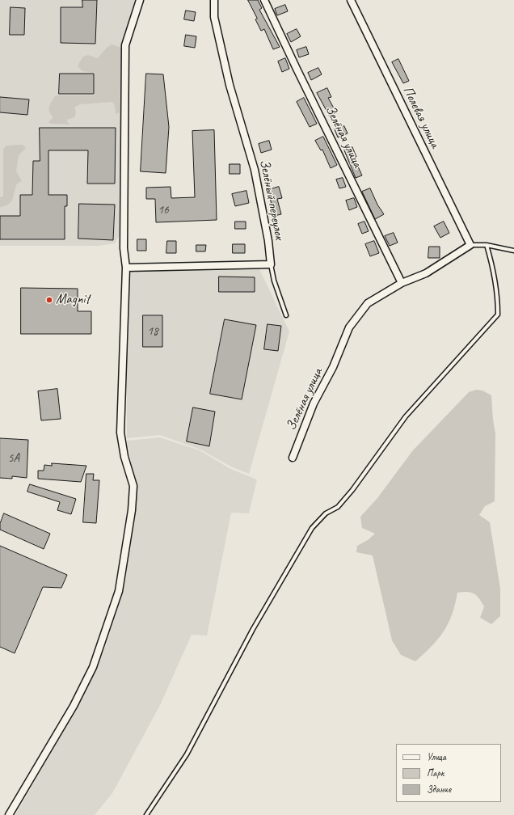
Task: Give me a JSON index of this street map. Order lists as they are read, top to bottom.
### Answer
{
  "streets": {
    "street": ["Полевая улица", "Зелёная улица", "Зелёный переулок"]
  },
  "crossings": [
    ["Полевая улица", "Зелёная улица"]
  ],
  "places": ["Magnit"],
  "house_numbers": ["16", "18", "5А"],
  "legend": ["Улица", "Парк", "Здание"]
}
